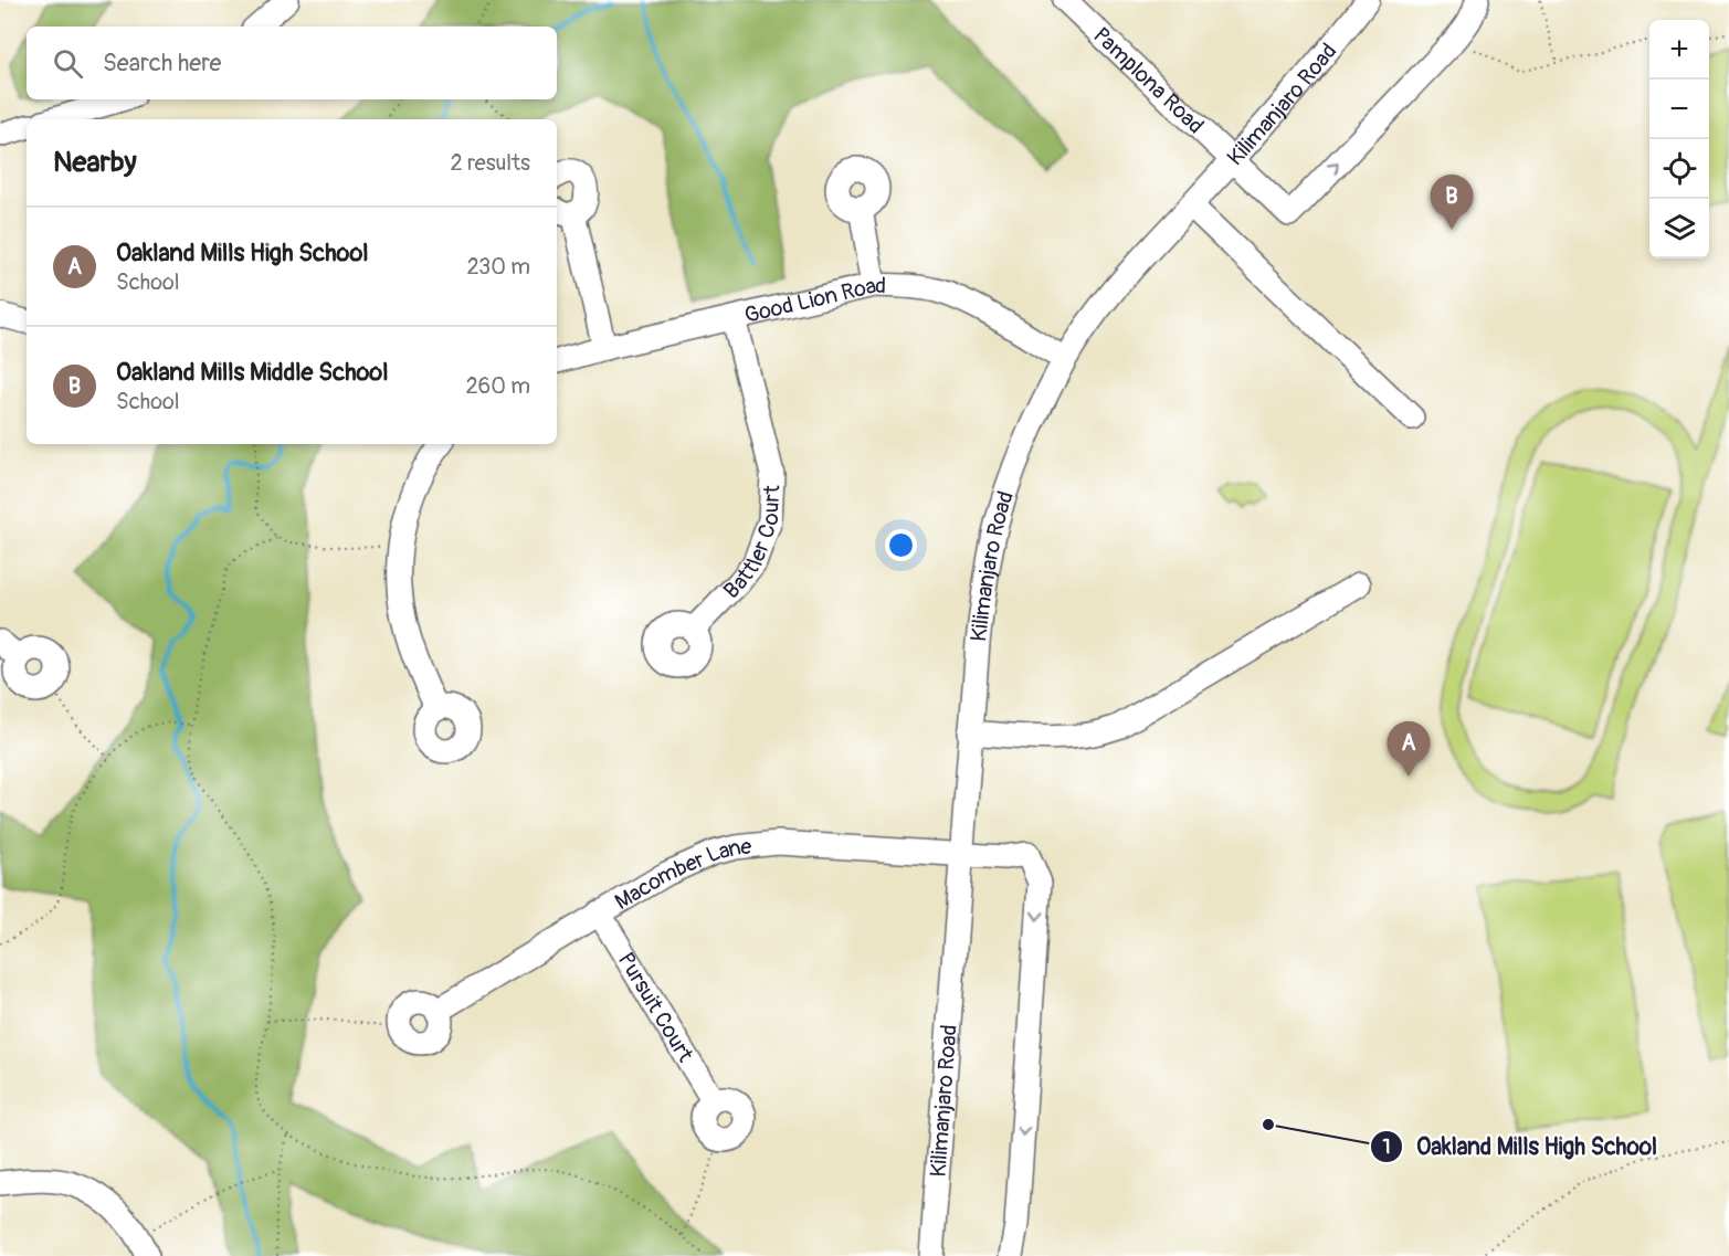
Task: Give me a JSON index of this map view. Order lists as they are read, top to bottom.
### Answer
{
  "streets": {
    "street": [
      "Pamplona Road",
      "Kilimanjaro Road",
      "Good Lion Road",
      "Battler Court",
      "Macomber Lane",
      "Pursuit Court"
    ]
  },
  "crossings": [
    ["Pamplona Road", "Kilimanjaro Road"],
    ["Kilimanjaro Road", "Good Lion Road"],
    ["Kilimanjaro Road", "Macomber Lane"],
    ["Good Lion Road", "Battler Court"],
    ["Macomber Lane", "Pursuit Court"]
  ],
  "one_way": ["Macomber Lane"],
  "places": ["Oakland Mills High School"],
  "page": {
    "map_buttons": ["+", "−"],
    "search": "Search here",
    "heading": ["Nearby", "2 results"],
    "pins": ["B", "A"],
    "list": [
      {
        "mark": "A",
        "name": "Oakland Mills High School",
        "note": "School",
        "value": "230 m"
      },
      {
        "mark": "B",
        "name": "Oakland Mills Middle School",
        "note": "School",
        "value": "260 m"
      }
    ]
  }
}
